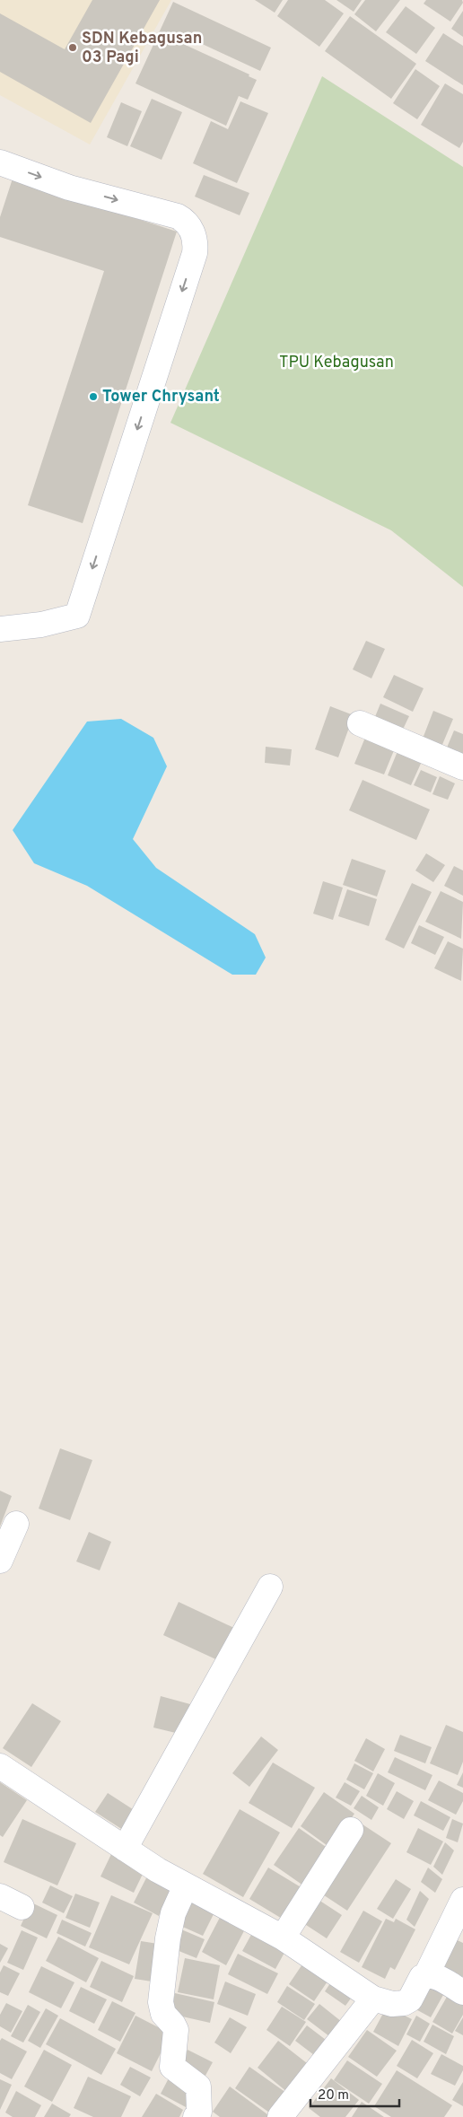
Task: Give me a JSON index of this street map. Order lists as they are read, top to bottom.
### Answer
{
  "parks": ["TPU Kebagusan"],
  "places": ["SDN Kebagusan 03 Pagi", "Tower Chrysant"],
  "scale_bar": "20 m"
}
